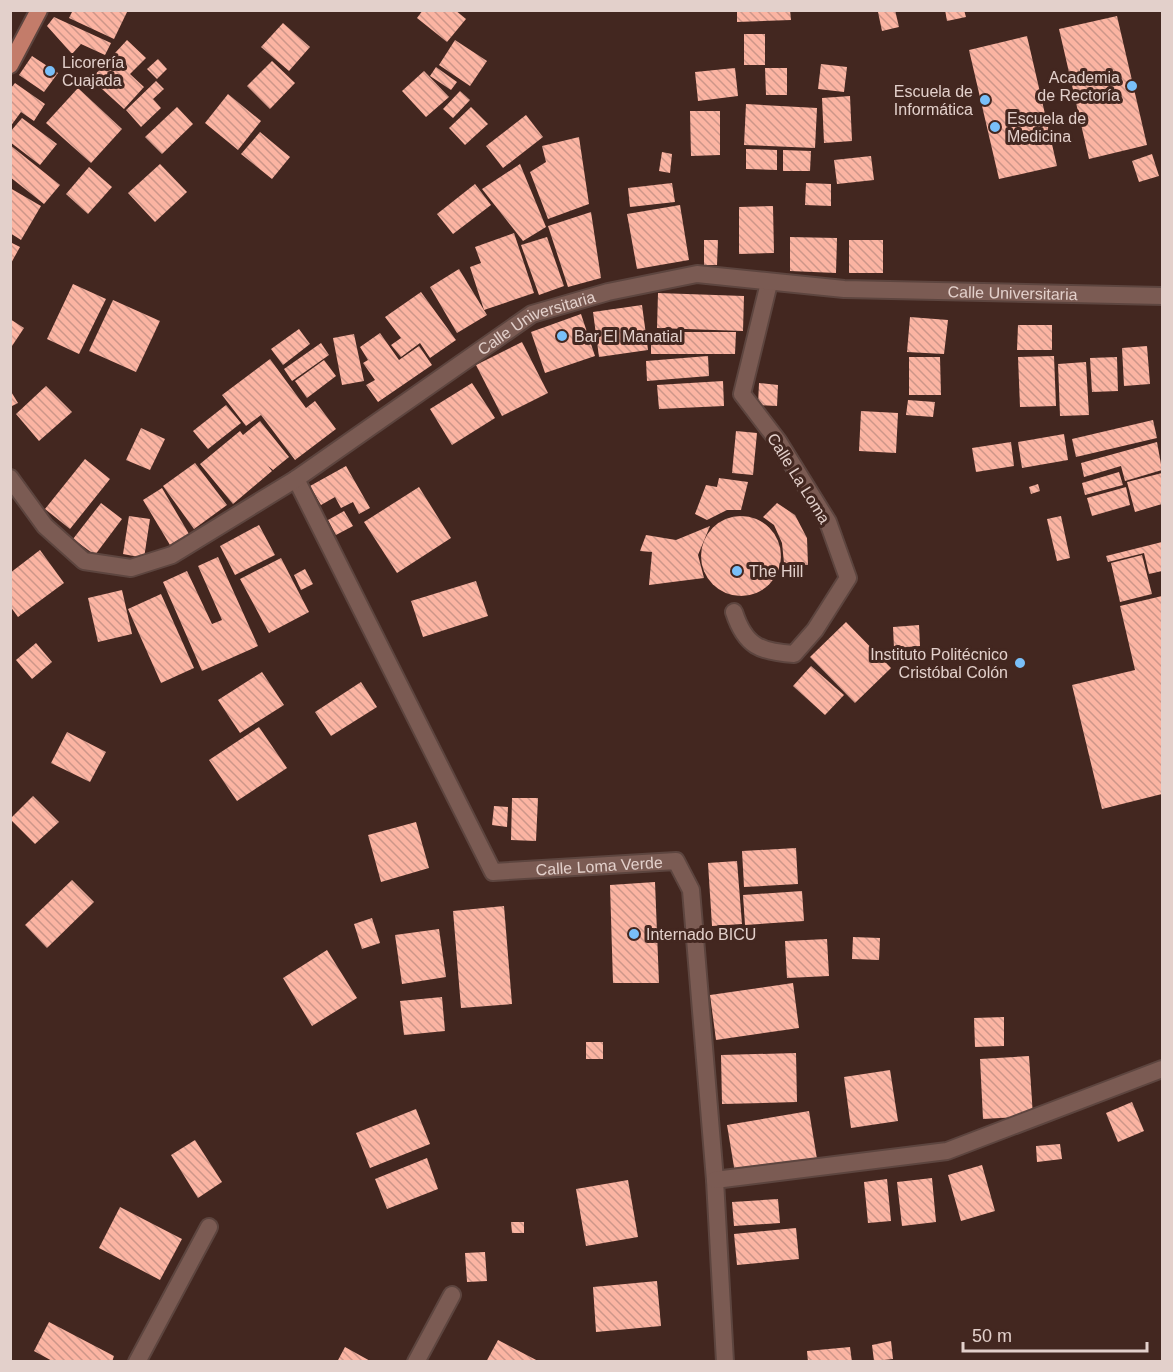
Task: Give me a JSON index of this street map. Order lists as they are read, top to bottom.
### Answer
{
  "streets": {
    "street": ["Calle Universitaria", "Calle La Loma", "Calle Loma Verde"]
  },
  "crossings": [
    ["Calle Universitaria", "Calle La Loma"],
    ["Calle Universitaria", "Calle Loma Verde"]
  ],
  "places": [
    "Licorería Cuajada",
    "Academia de Rectoría",
    "Escuela de Informática",
    "Escuela de Medicina",
    "Bar El Manatial",
    "The Hill",
    "Instituto Politécnico Cristóbal Colón",
    "Internado BICU"
  ],
  "scale_bar": "50 m"
}
